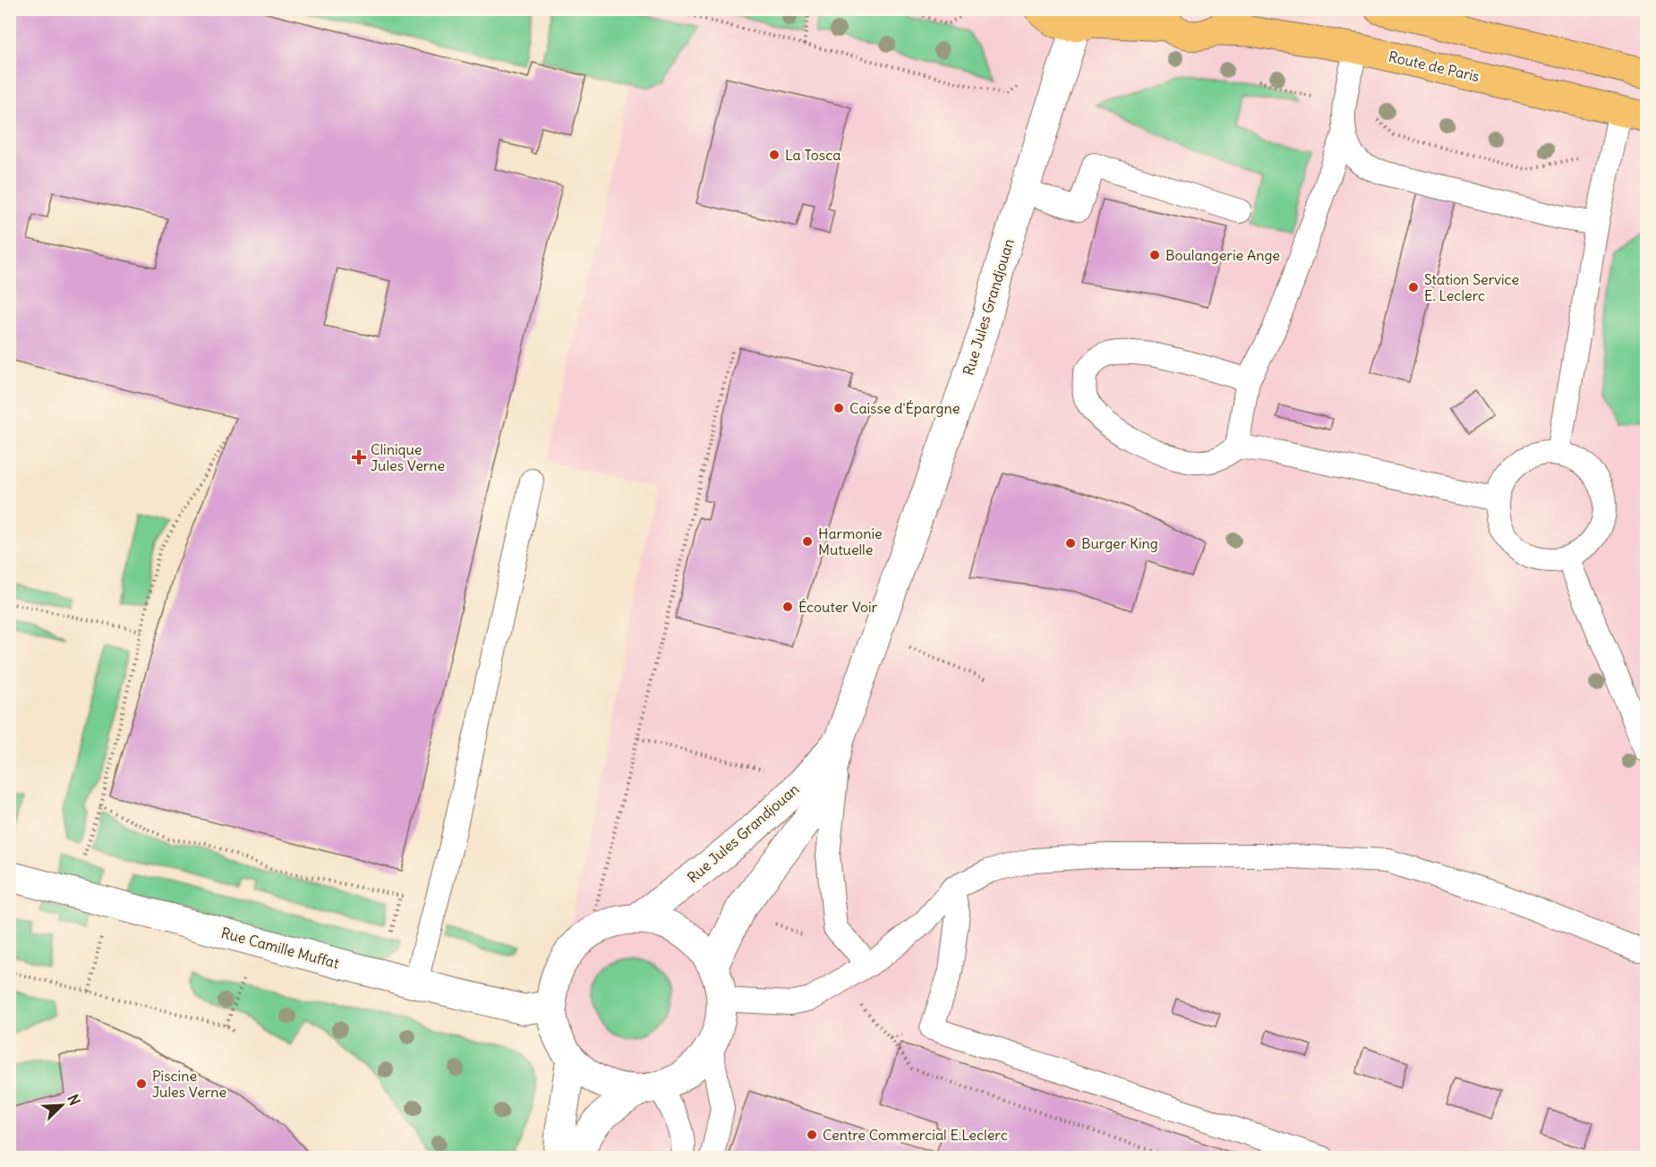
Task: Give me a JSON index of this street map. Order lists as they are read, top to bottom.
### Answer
{
  "streets": {
    "main road": ["Route de Paris"],
    "street": ["Rue Jules Grandjouan", "Rue Camille Muffat"]
  },
  "crossings": [
    ["Rue Jules Grandjouan", "Rue Camille Muffat"]
  ],
  "places": {
    "other": [
      "La Tosca",
      "Boulangerie Ange",
      "Station Service E. Leclerc",
      "Caisse d'Épargne",
      "Harmonie Mutuelle",
      "Burger King",
      "Écouter Voir",
      "Piscine Jules Verne",
      "Centre Commercial E.Leclerc"
    ],
    "health": ["Clinique Jules Verne"]
  },
  "north": "top right"
}
